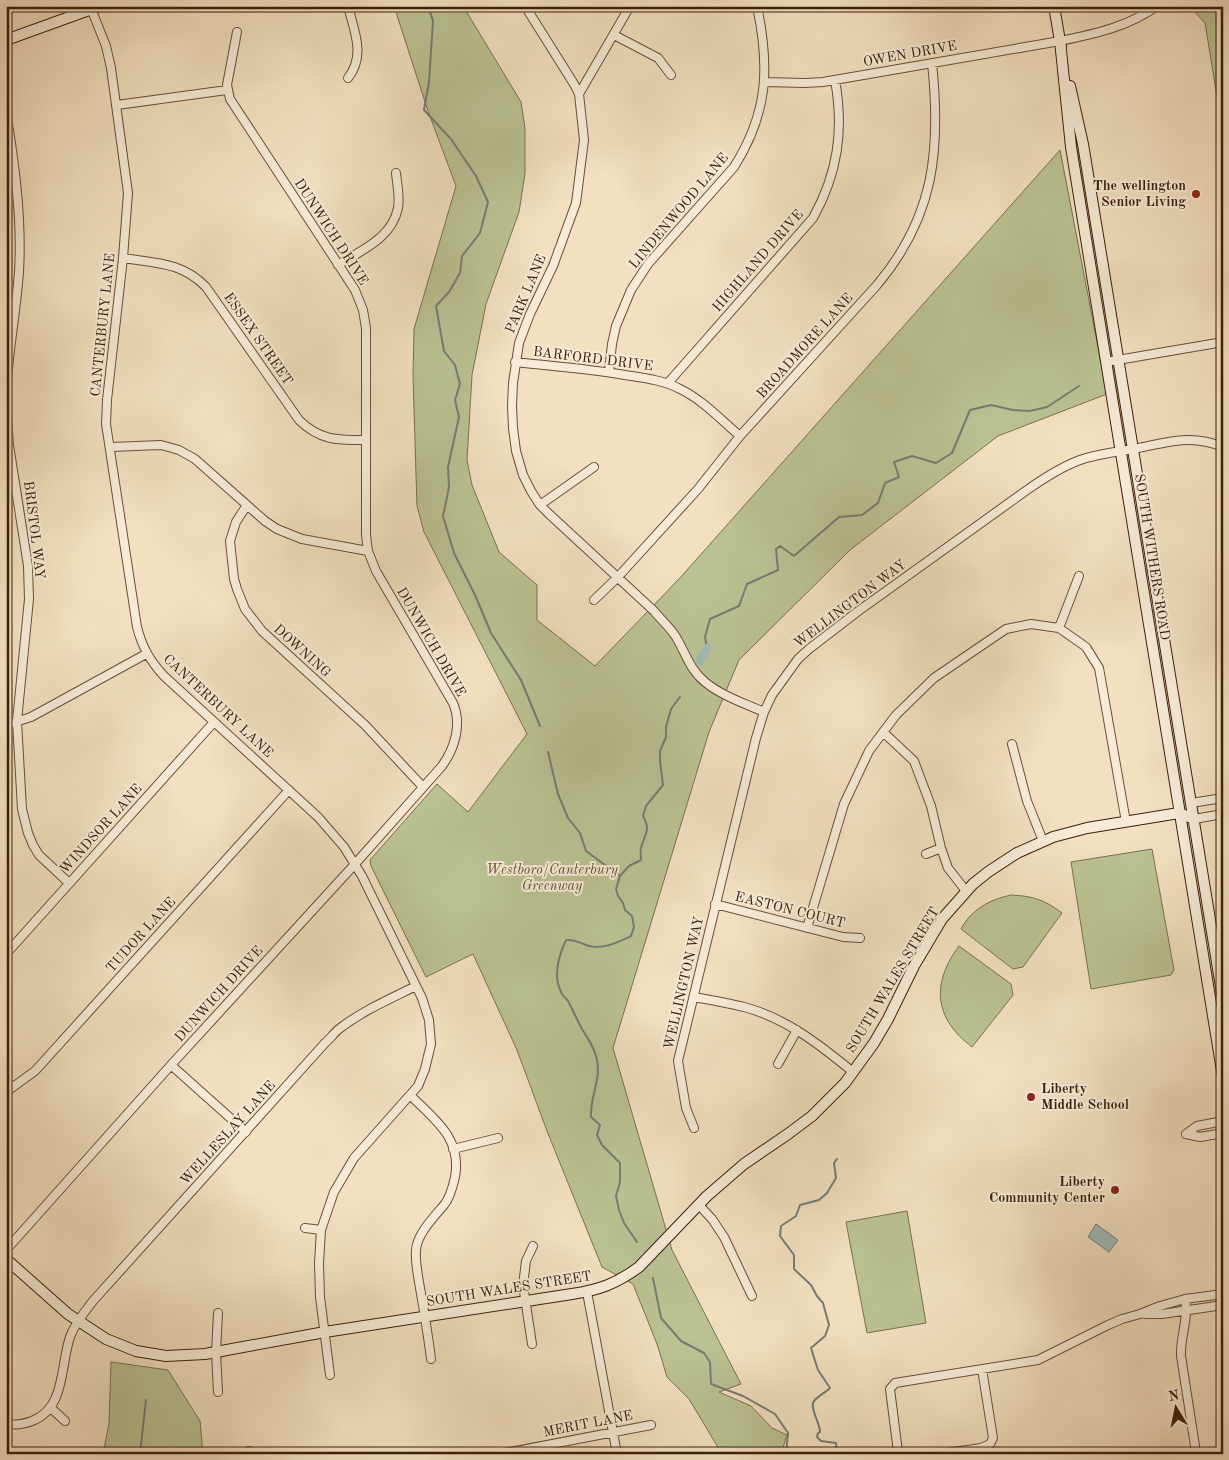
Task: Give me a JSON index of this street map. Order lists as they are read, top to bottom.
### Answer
{
  "streets": {
    "main road": ["SOUTH WITHERS ROAD", "SOUTH WALES STREET"],
    "street": [
      "OWEN DRIVE",
      "LINDENWOOD LANE",
      "DUNWICH DRIVE",
      "HIGHLAND DRIVE",
      "PARK LANE",
      "CANTERBURY LANE",
      "ESSEX STREET",
      "BROADMORE LANE",
      "BARFORD DRIVE",
      "BRISTOL WAY",
      "WELLINGTON WAY",
      "DOWNING",
      "WINDSOR LANE",
      "EASTON COURT",
      "TUDOR LANE",
      "WELLESLAY LANE",
      "MERIT LANE"
    ]
  },
  "crossings": [
    ["OWEN DRIVE", "LINDENWOOD LANE"],
    ["OWEN DRIVE", "HIGHLAND DRIVE"],
    ["OWEN DRIVE", "BROADMORE LANE"],
    ["OWEN DRIVE", "SOUTH WITHERS ROAD"],
    ["LINDENWOOD LANE", "BARFORD DRIVE"],
    ["DUNWICH DRIVE", "CANTERBURY LANE"],
    ["DUNWICH DRIVE", "ESSEX STREET"],
    ["DUNWICH DRIVE", "DOWNING"],
    ["HIGHLAND DRIVE", "BARFORD DRIVE"],
    ["PARK LANE", "BROADMORE LANE"],
    ["PARK LANE", "BARFORD DRIVE"],
    ["PARK LANE", "WELLINGTON WAY"],
    ["CANTERBURY LANE", "ESSEX STREET"],
    ["CANTERBURY LANE", "WINDSOR LANE"],
    ["CANTERBURY LANE", "TUDOR LANE"],
    ["CANTERBURY LANE", "SOUTH WALES STREET"],
    ["CANTERBURY LANE", "WELLESLAY LANE"],
    ["BROADMORE LANE", "BARFORD DRIVE"],
    ["BRISTOL WAY", "WINDSOR LANE"],
    ["SOUTH WITHERS ROAD", "WELLINGTON WAY"],
    ["SOUTH WITHERS ROAD", "SOUTH WALES STREET"],
    ["WELLINGTON WAY", "EASTON COURT"],
    ["SOUTH WALES STREET", "WELLESLAY LANE"]
  ],
  "parks": ["Westboro/Canterbury Greenway"],
  "places": ["The wellington Senior Living", "Liberty Middle School", "Liberty Community Center"],
  "north": "top"
}
